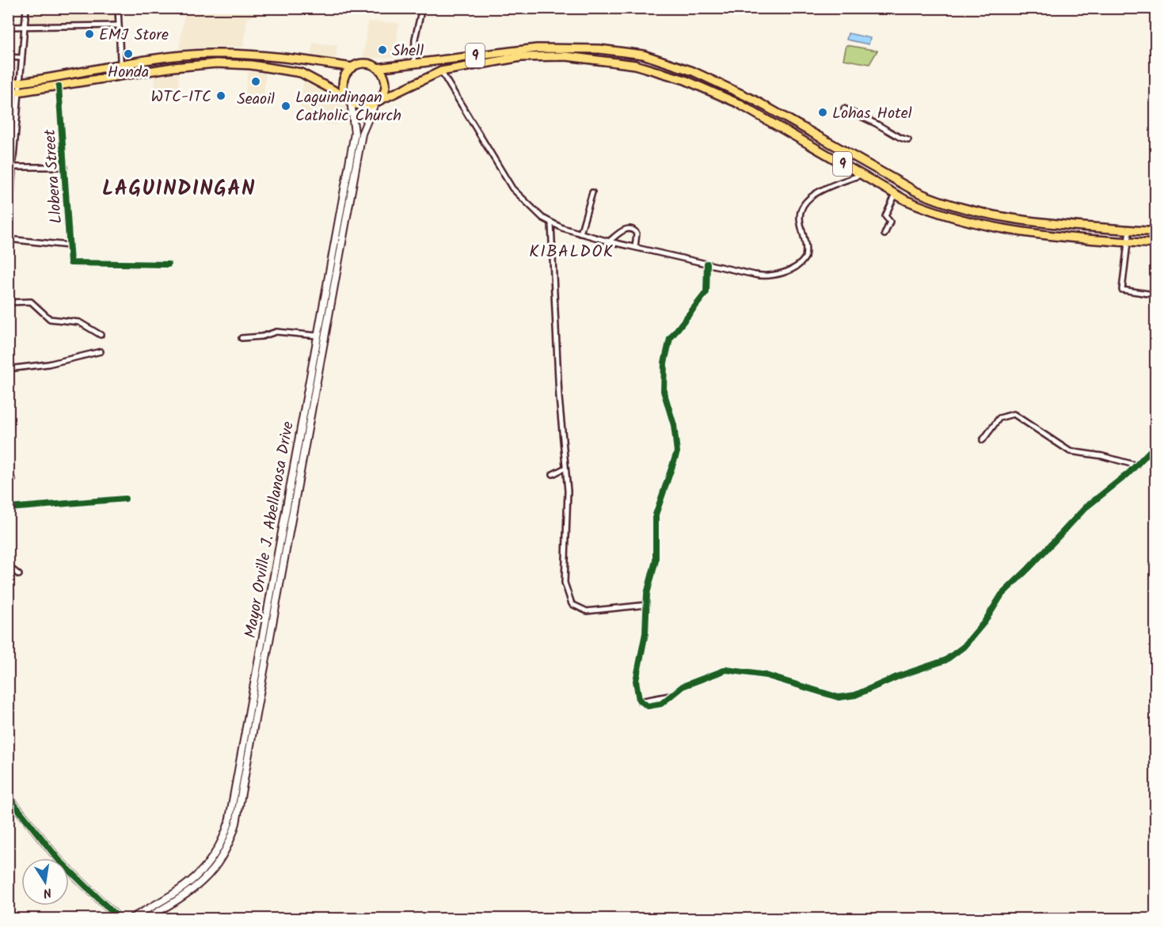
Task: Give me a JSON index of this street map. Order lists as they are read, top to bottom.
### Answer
{
  "streets": {
    "highway": ["9"],
    "main road": ["Mayor Orville J. Abellanosa Drive"],
    "street": ["Llobera Street"]
  },
  "crossings": [
    ["9", "Mayor Orville J. Abellanosa Drive"]
  ],
  "districts": ["LAGUINDINGAN", "KIBALDOK"],
  "places": [
    "EMJ Store",
    "Shell",
    "Honda",
    "Seaoil",
    "WTC-ITC",
    "Laguindingan Catholic Church",
    "Lohas Hotel"
  ],
  "north": "bottom"
}
